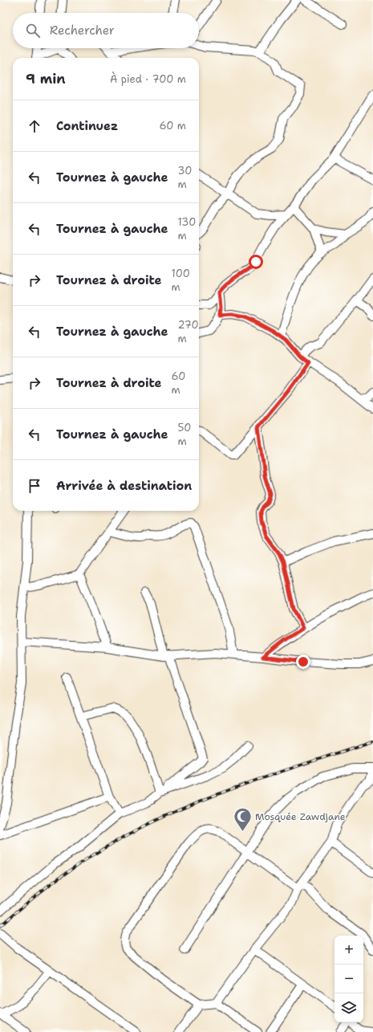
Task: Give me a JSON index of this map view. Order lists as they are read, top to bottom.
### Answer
{
  "places": {
    "mosque": ["Mosquée Zawdjane"]
  },
  "page": {
    "search": "Rechercher",
    "heading": ["9 min", "À pied · 700 m"],
    "list": [
      ["Continuez", "60 m"],
      ["Tournez à gauche", "30 m"],
      ["Tournez à gauche", "130 m"],
      ["Tournez à droite", "100 m"],
      ["Tournez à gauche", "270 m"],
      ["Tournez à droite", "60 m"],
      ["Tournez à gauche", "50 m"],
      "Arrivée à destination"
    ],
    "map_buttons": ["+", "−"]
  }
}
